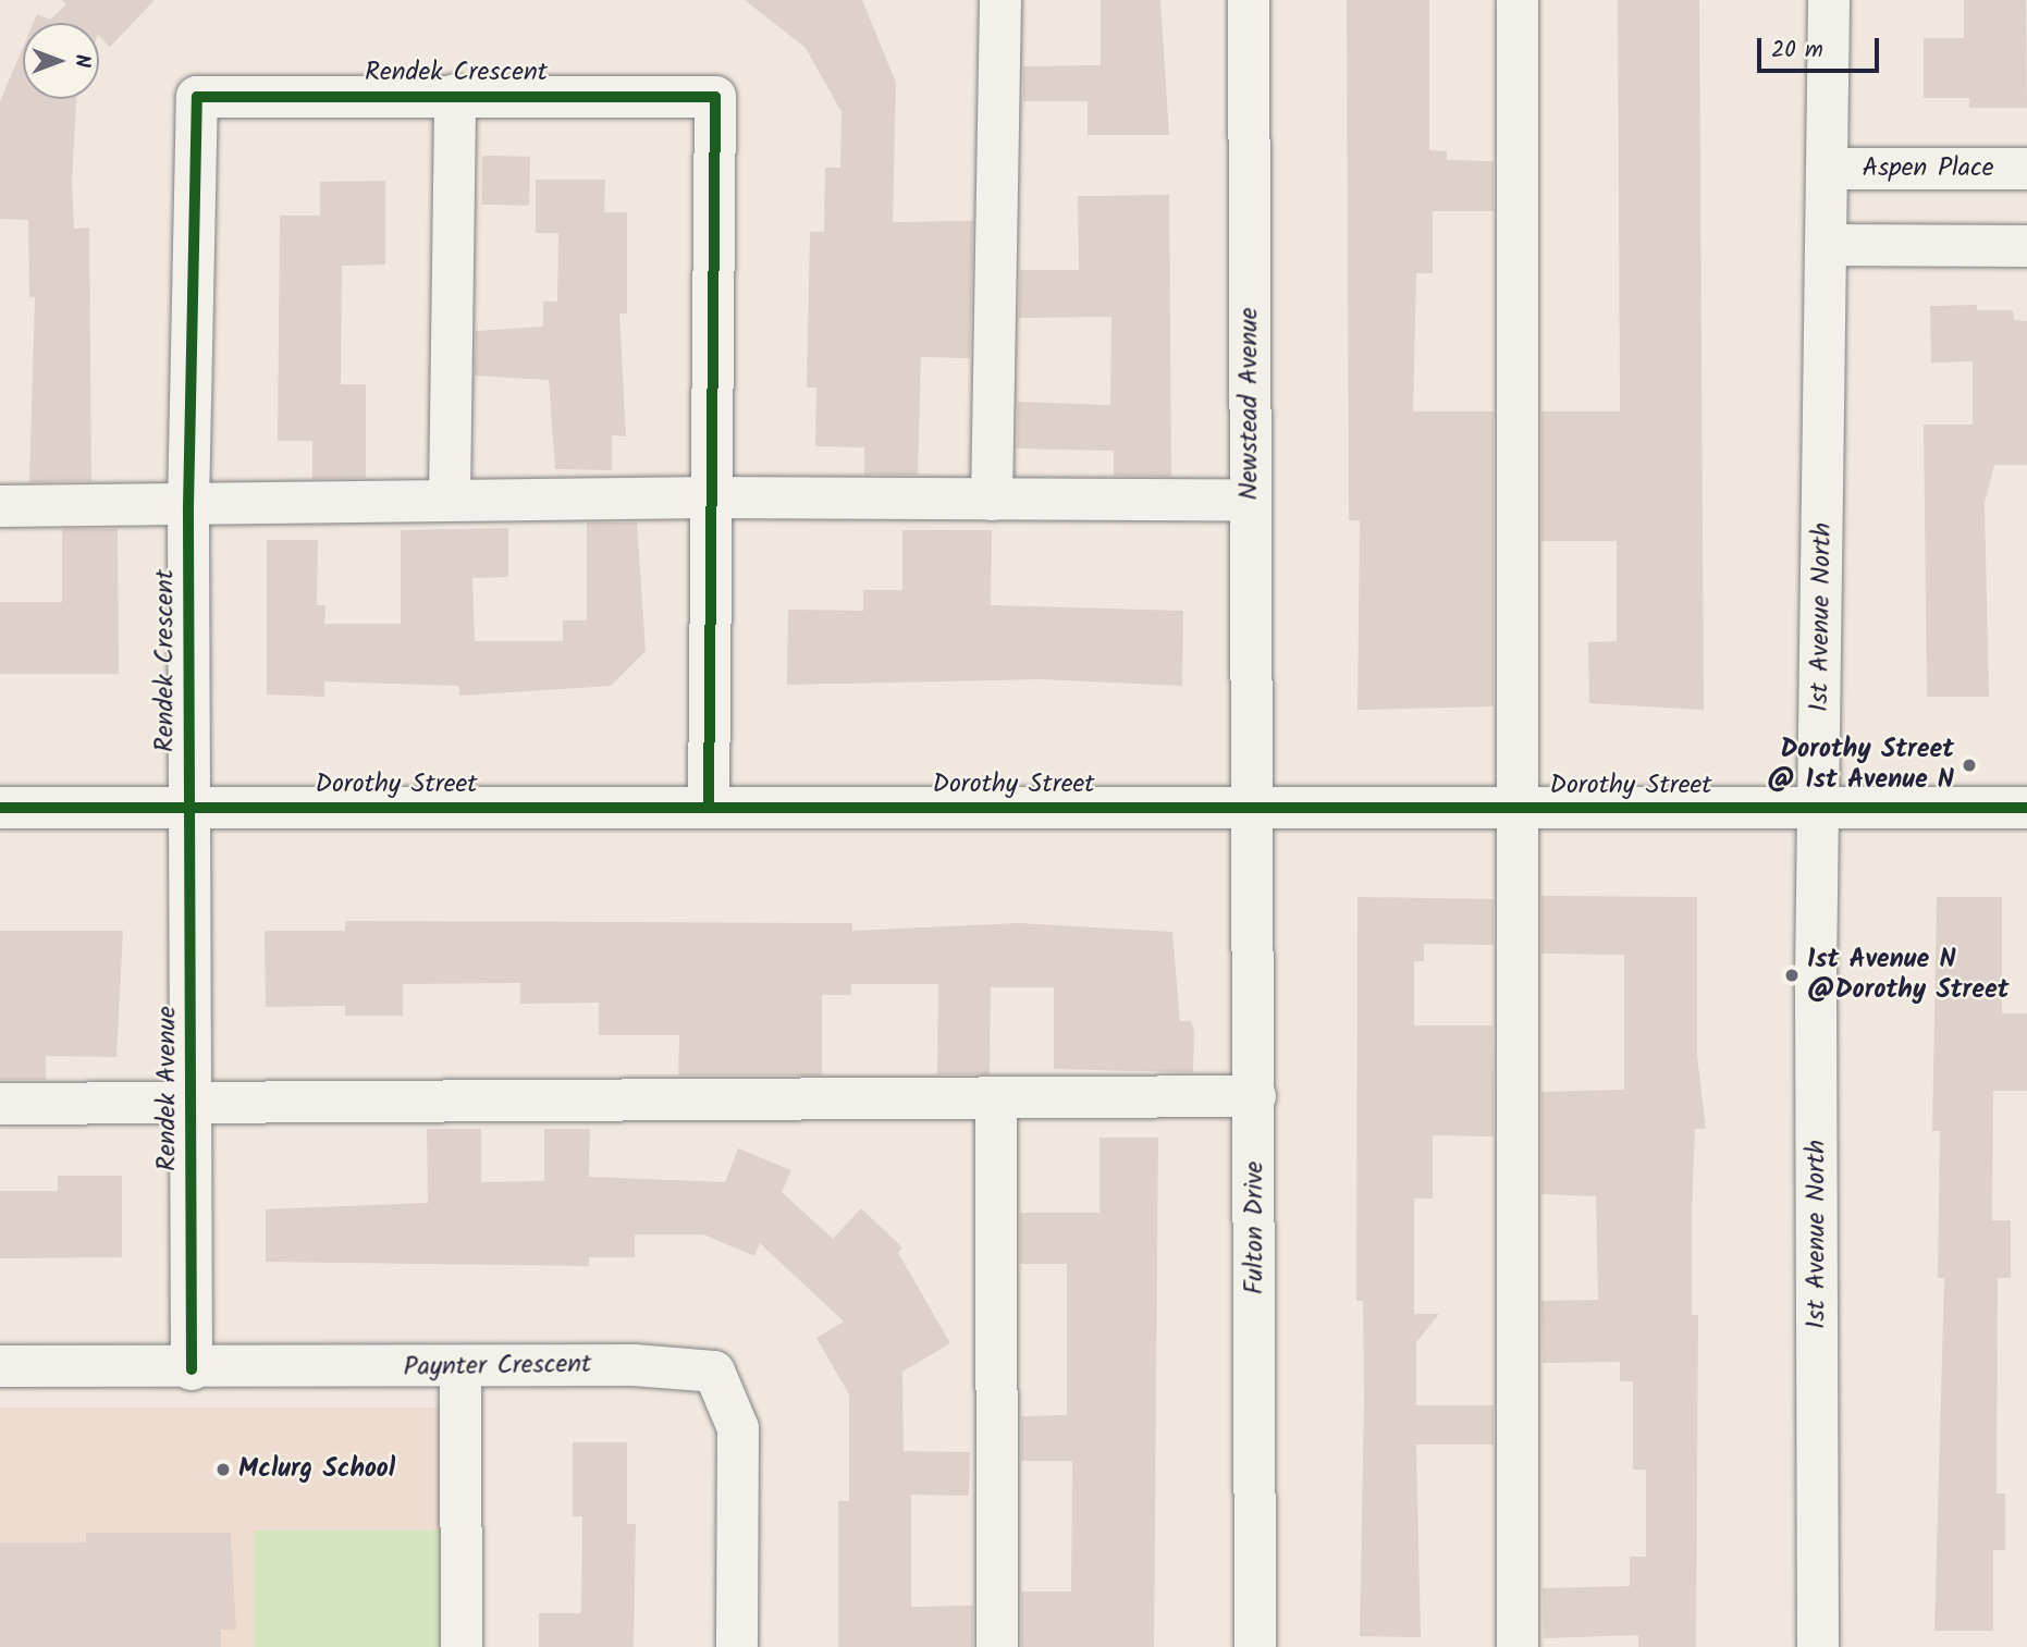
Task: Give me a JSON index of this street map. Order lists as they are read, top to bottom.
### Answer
{
  "streets": {
    "street": [
      "Rendek Crescent",
      "Aspen Place",
      "Newstead Avenue",
      "1st Avenue North",
      "Dorothy Street",
      "Rendek Avenue",
      "Fulton Drive",
      "Paynter Crescent"
    ]
  },
  "crossings": [
    ["Rendek Crescent", "Dorothy Street"],
    ["Rendek Crescent", "Rendek Avenue"],
    ["Aspen Place", "1st Avenue North"],
    ["Newstead Avenue", "Dorothy Street"],
    ["Newstead Avenue", "Fulton Drive"],
    ["1st Avenue North", "Dorothy Street"],
    ["Dorothy Street", "Rendek Avenue"],
    ["Dorothy Street", "Fulton Drive"],
    ["Rendek Avenue", "Paynter Crescent"]
  ],
  "places": ["Dorothy Street @ 1st Avenue N", "1st Avenue N @Dorothy Street", "Mclurg School"],
  "scale_bar": "20 m",
  "north": "right"
}
